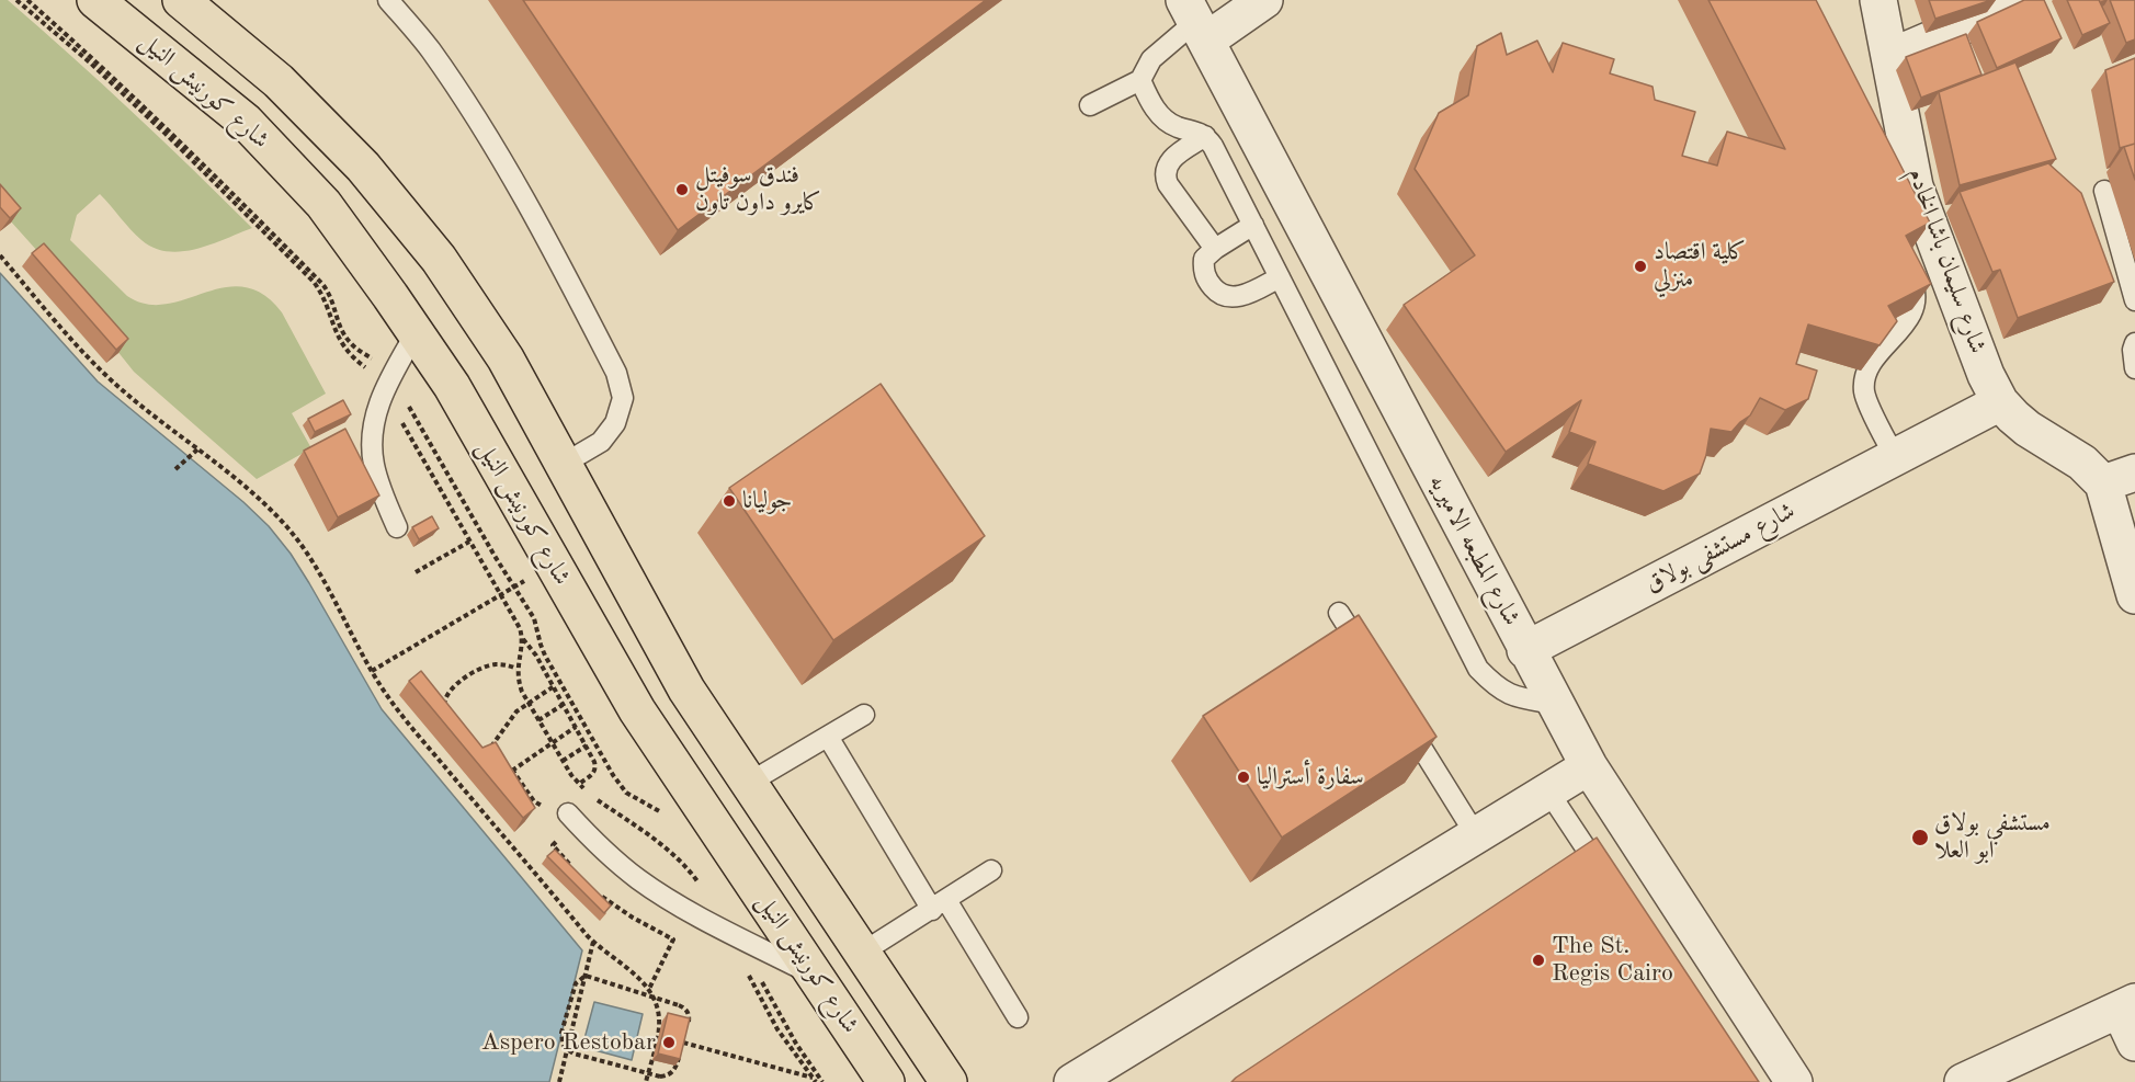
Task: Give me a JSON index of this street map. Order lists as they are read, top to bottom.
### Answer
{
  "streets": {
    "highway": ["شارع كورنيش النيل"],
    "street": ["شارع سليمان باشا الخادم", "شارع مستشفى بولاق", "شارع المطبعه الاميريه"]
  },
  "crossings": [
    ["شارع مستشفى بولاق", "شارع المطبعه الاميريه"]
  ],
  "places": [
    "فندق سوفيتل كايرو داون تاون",
    "كلية اقتصاد منزلي",
    "جوليانا",
    "سفارة أستراليا",
    "مستشفي بولاق ابو العلا",
    "The St. Regis Cairo",
    "Aspero Restobar"
  ]
}
